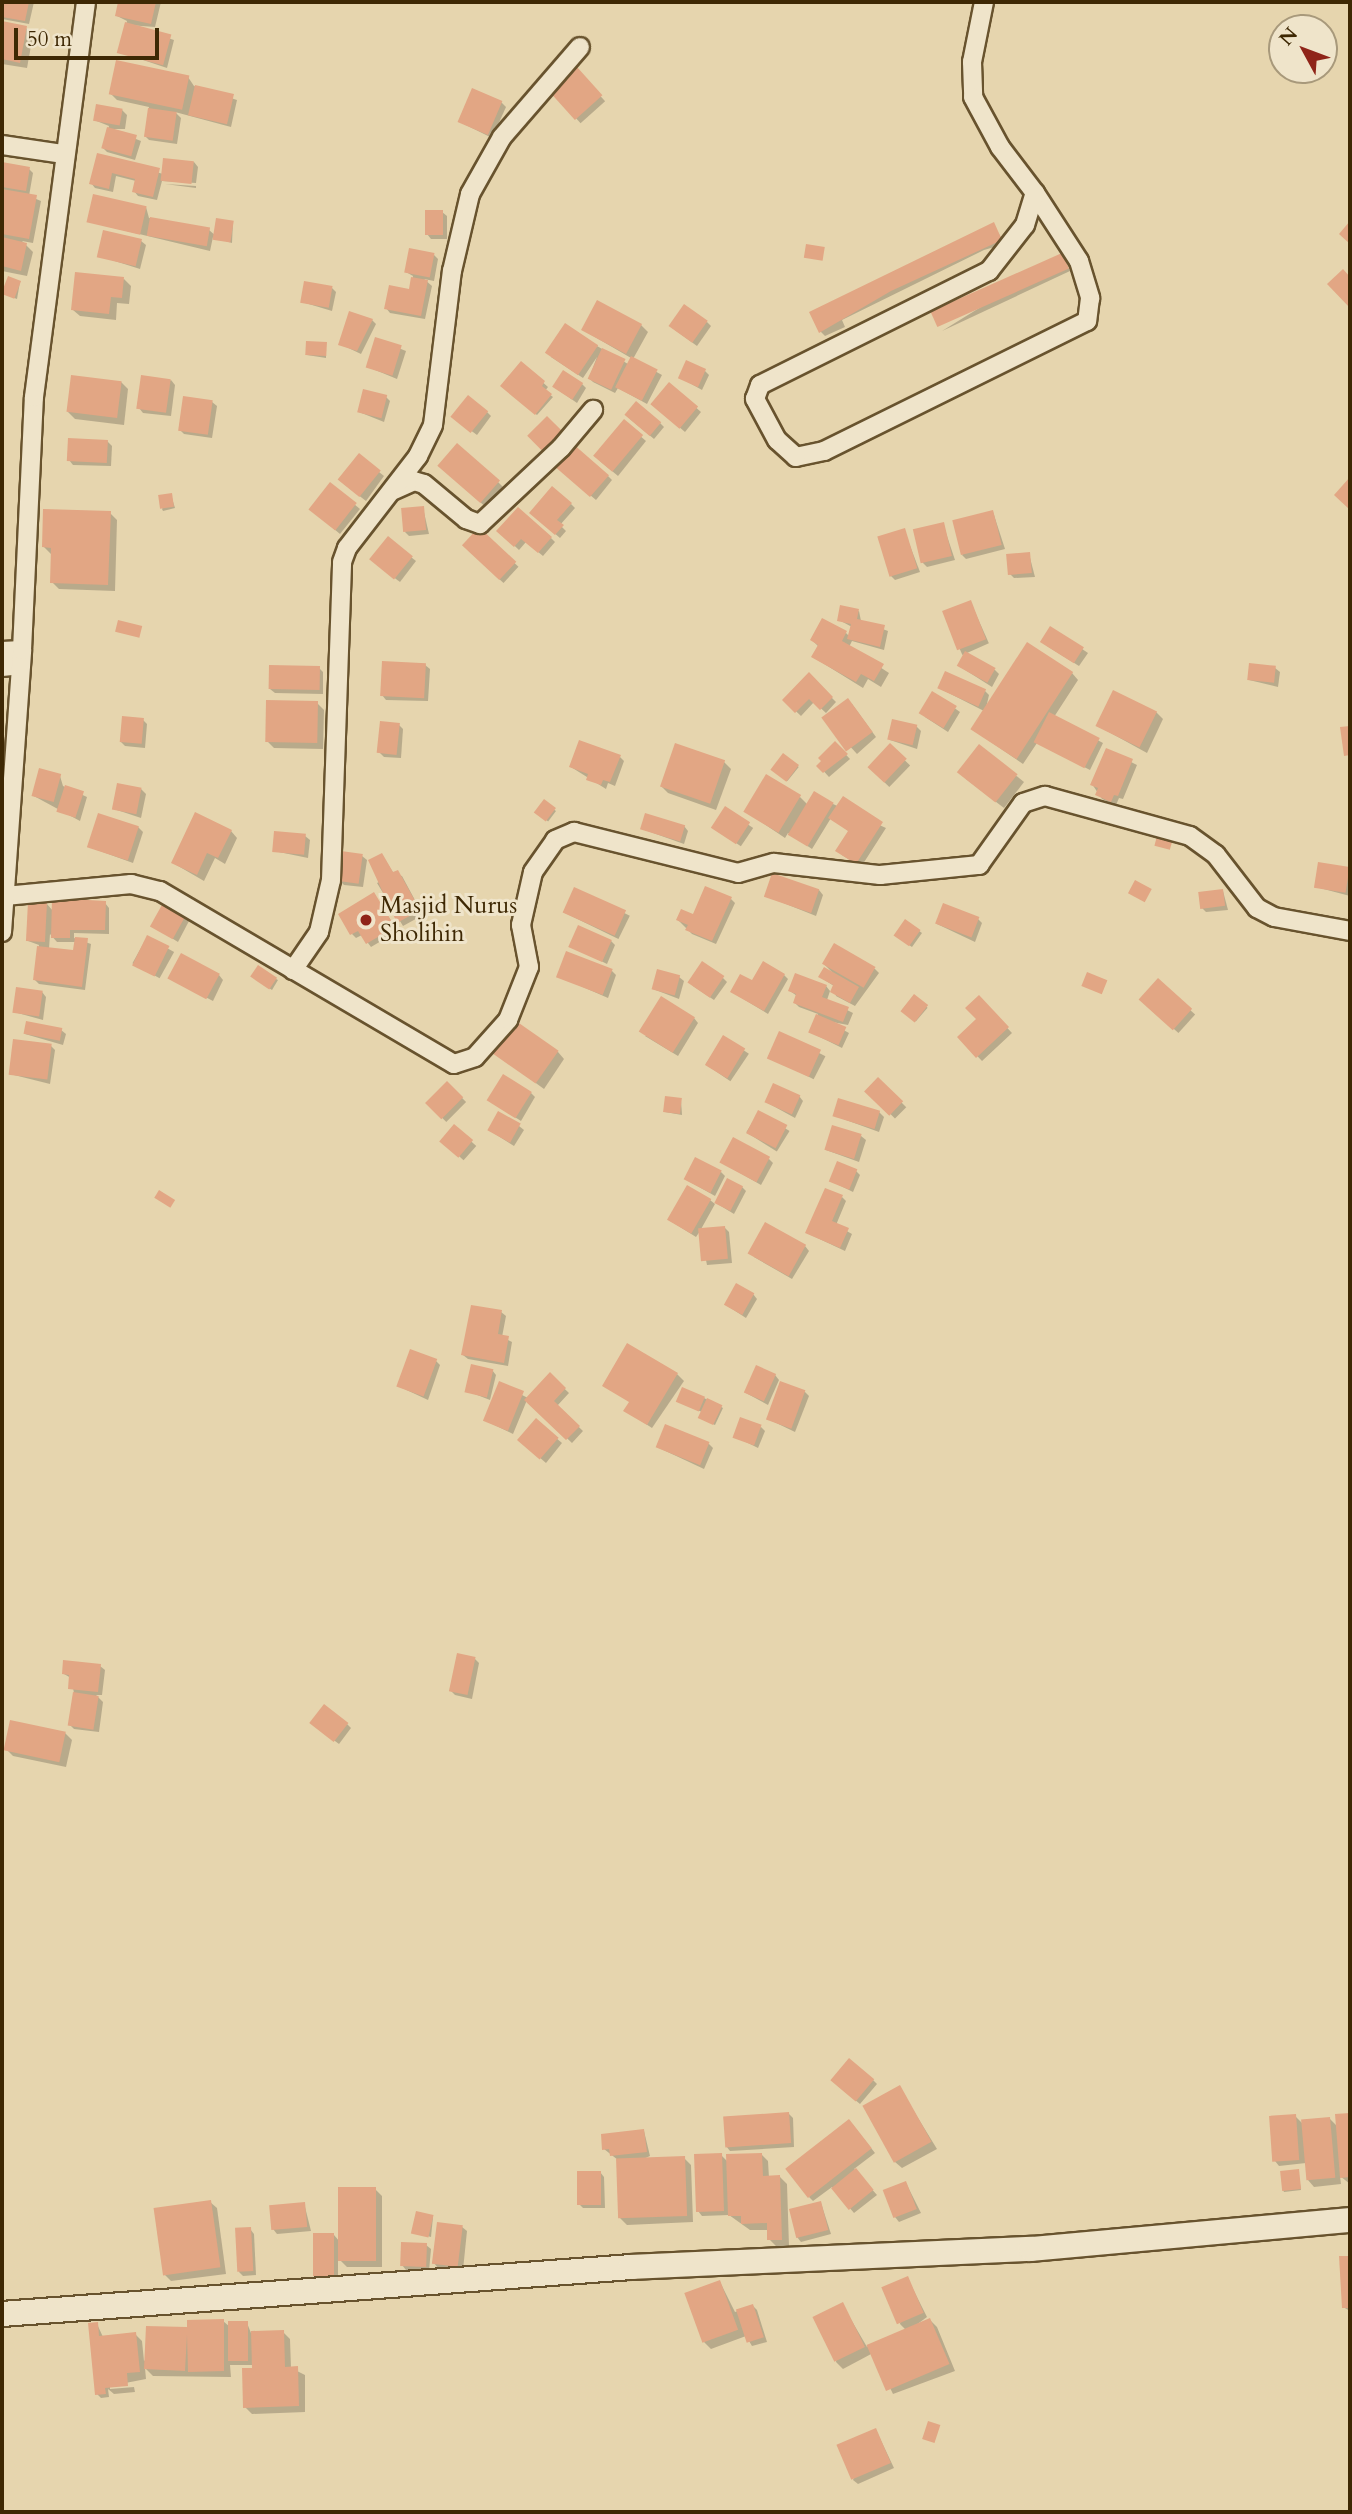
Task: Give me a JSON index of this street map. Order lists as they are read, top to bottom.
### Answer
{
  "places": ["Masjid Nurus Sholihin"],
  "scale_bar": "50 m",
  "north": "top left"
}
